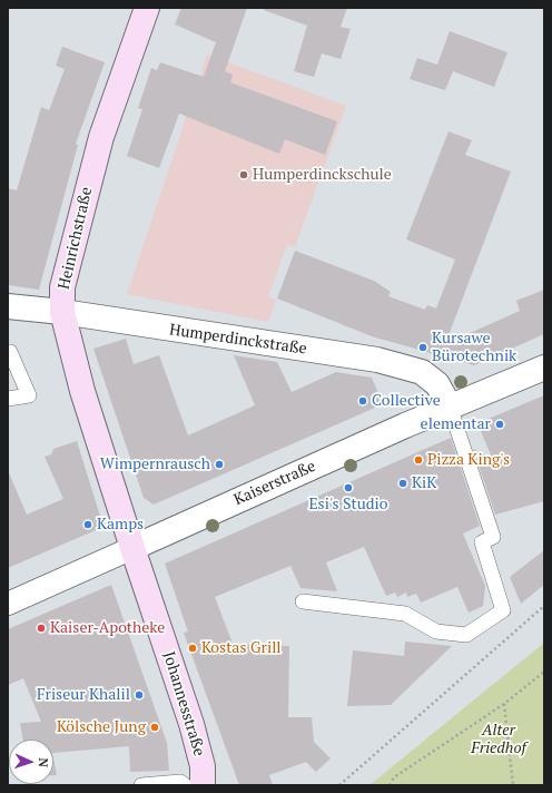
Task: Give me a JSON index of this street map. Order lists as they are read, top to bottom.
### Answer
{
  "streets": {
    "main road": ["Heinrichstraße", "Johannesstraße"],
    "street": ["Humperdinckstraße", "Kaiserstraße"]
  },
  "crossings": [
    ["Heinrichstraße", "Humperdinckstraße"],
    ["Heinrichstraße", "Kaiserstraße"],
    ["Heinrichstraße", "Johannesstraße"],
    ["Humperdinckstraße", "Kaiserstraße"],
    ["Kaiserstraße", "Johannesstraße"]
  ],
  "parks": ["Alter Friedhof"],
  "places": [
    "Humperdinckschule",
    "Kursawe Bürotechnik",
    "Collective",
    "elementar",
    "Pizza King's",
    "Wimpernrausch",
    "KiK",
    "Esi's Studio",
    "Kamps",
    "Kaiser-Apotheke",
    "Kostas Grill",
    "Friseur Khalil",
    "Kölsche Jung"
  ],
  "north": "right"
}
